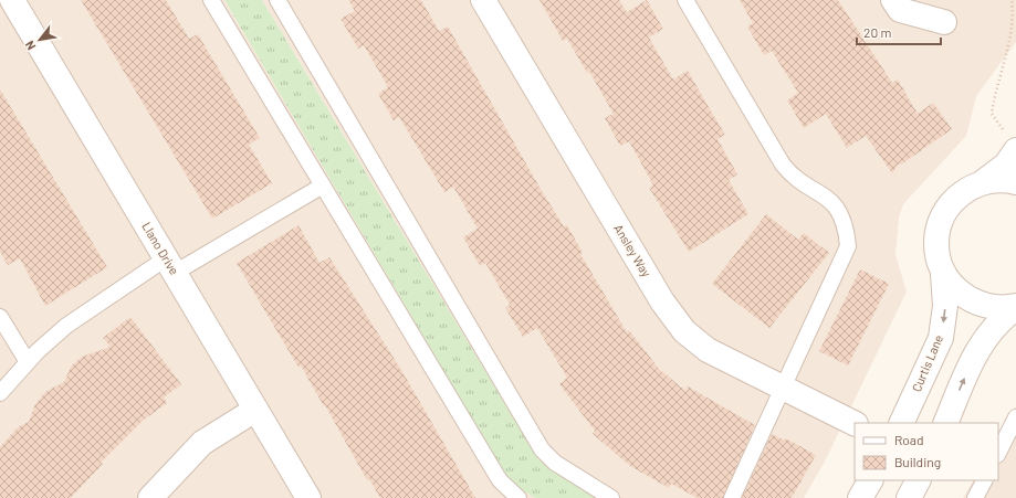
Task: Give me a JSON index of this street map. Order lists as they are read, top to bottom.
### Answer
{
  "streets": {
    "street": ["Llano Drive", "Ansley Way", "Curtis Lane"]
  },
  "legend": ["Road", "Building"],
  "scale_bar": "20 m",
  "north": "bottom left"
}
